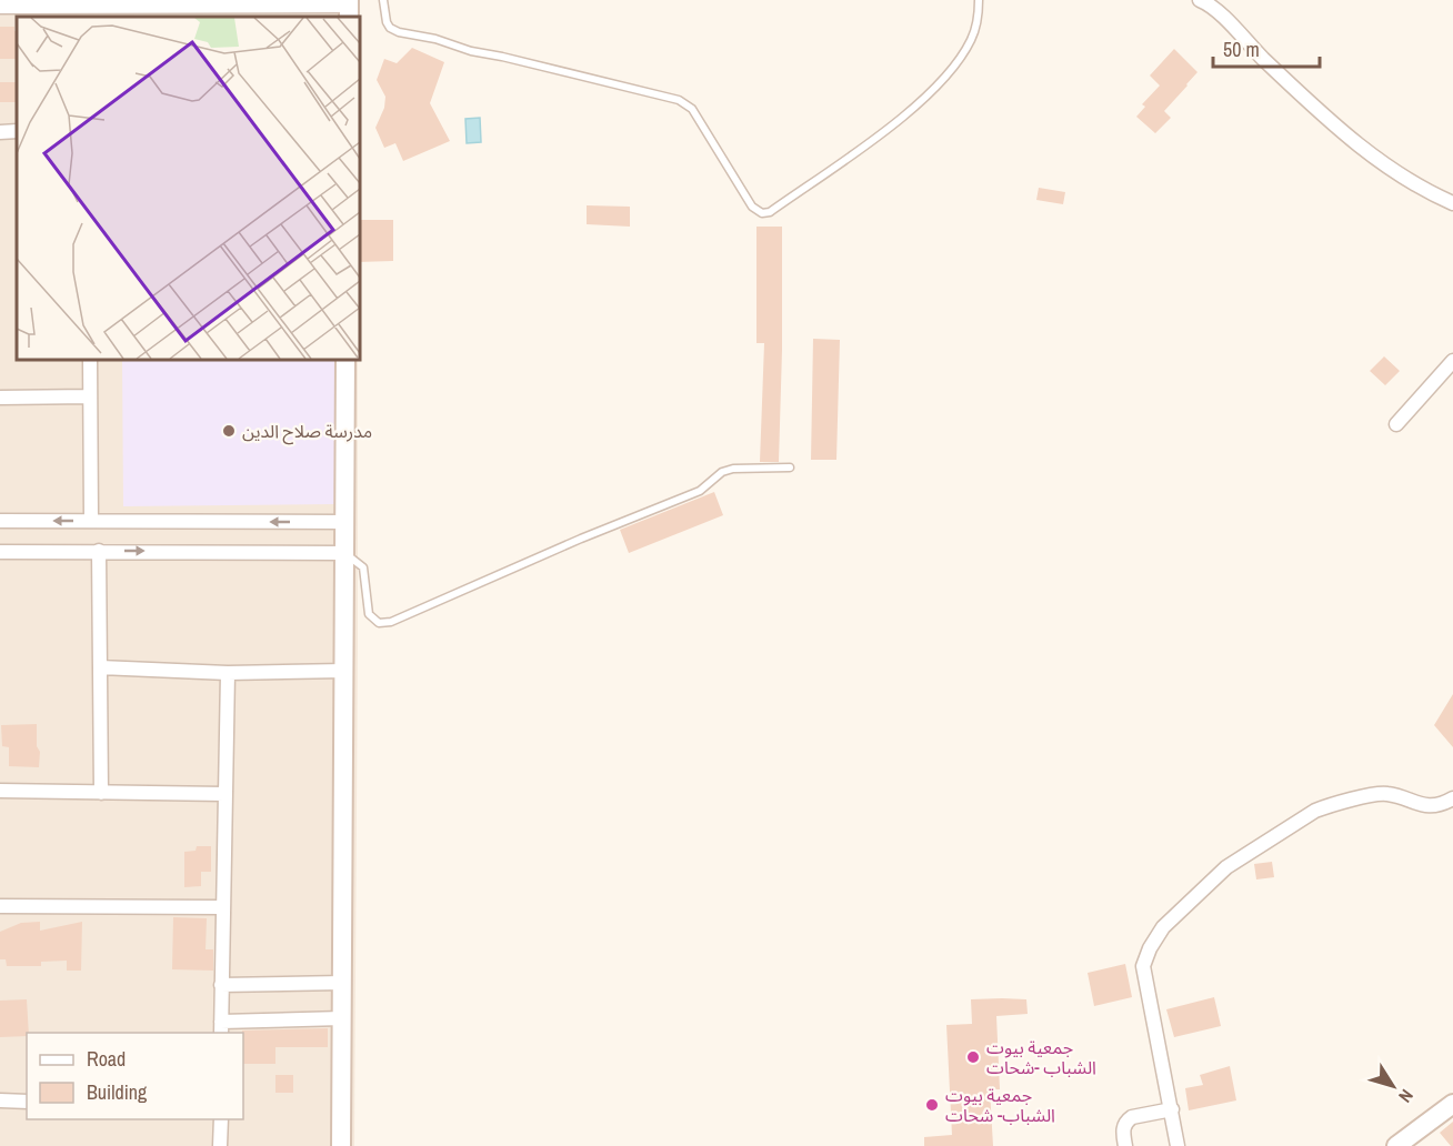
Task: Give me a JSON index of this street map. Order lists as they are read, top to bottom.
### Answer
{
  "places": ["مدرسة صلاح الدين", "جمعية بيوت الشباب -شحات", "جمعية بيوت الشباب- شحات"],
  "legend": ["Road", "Building"],
  "scale_bar": "50 m",
  "north": "bottom right"
}
